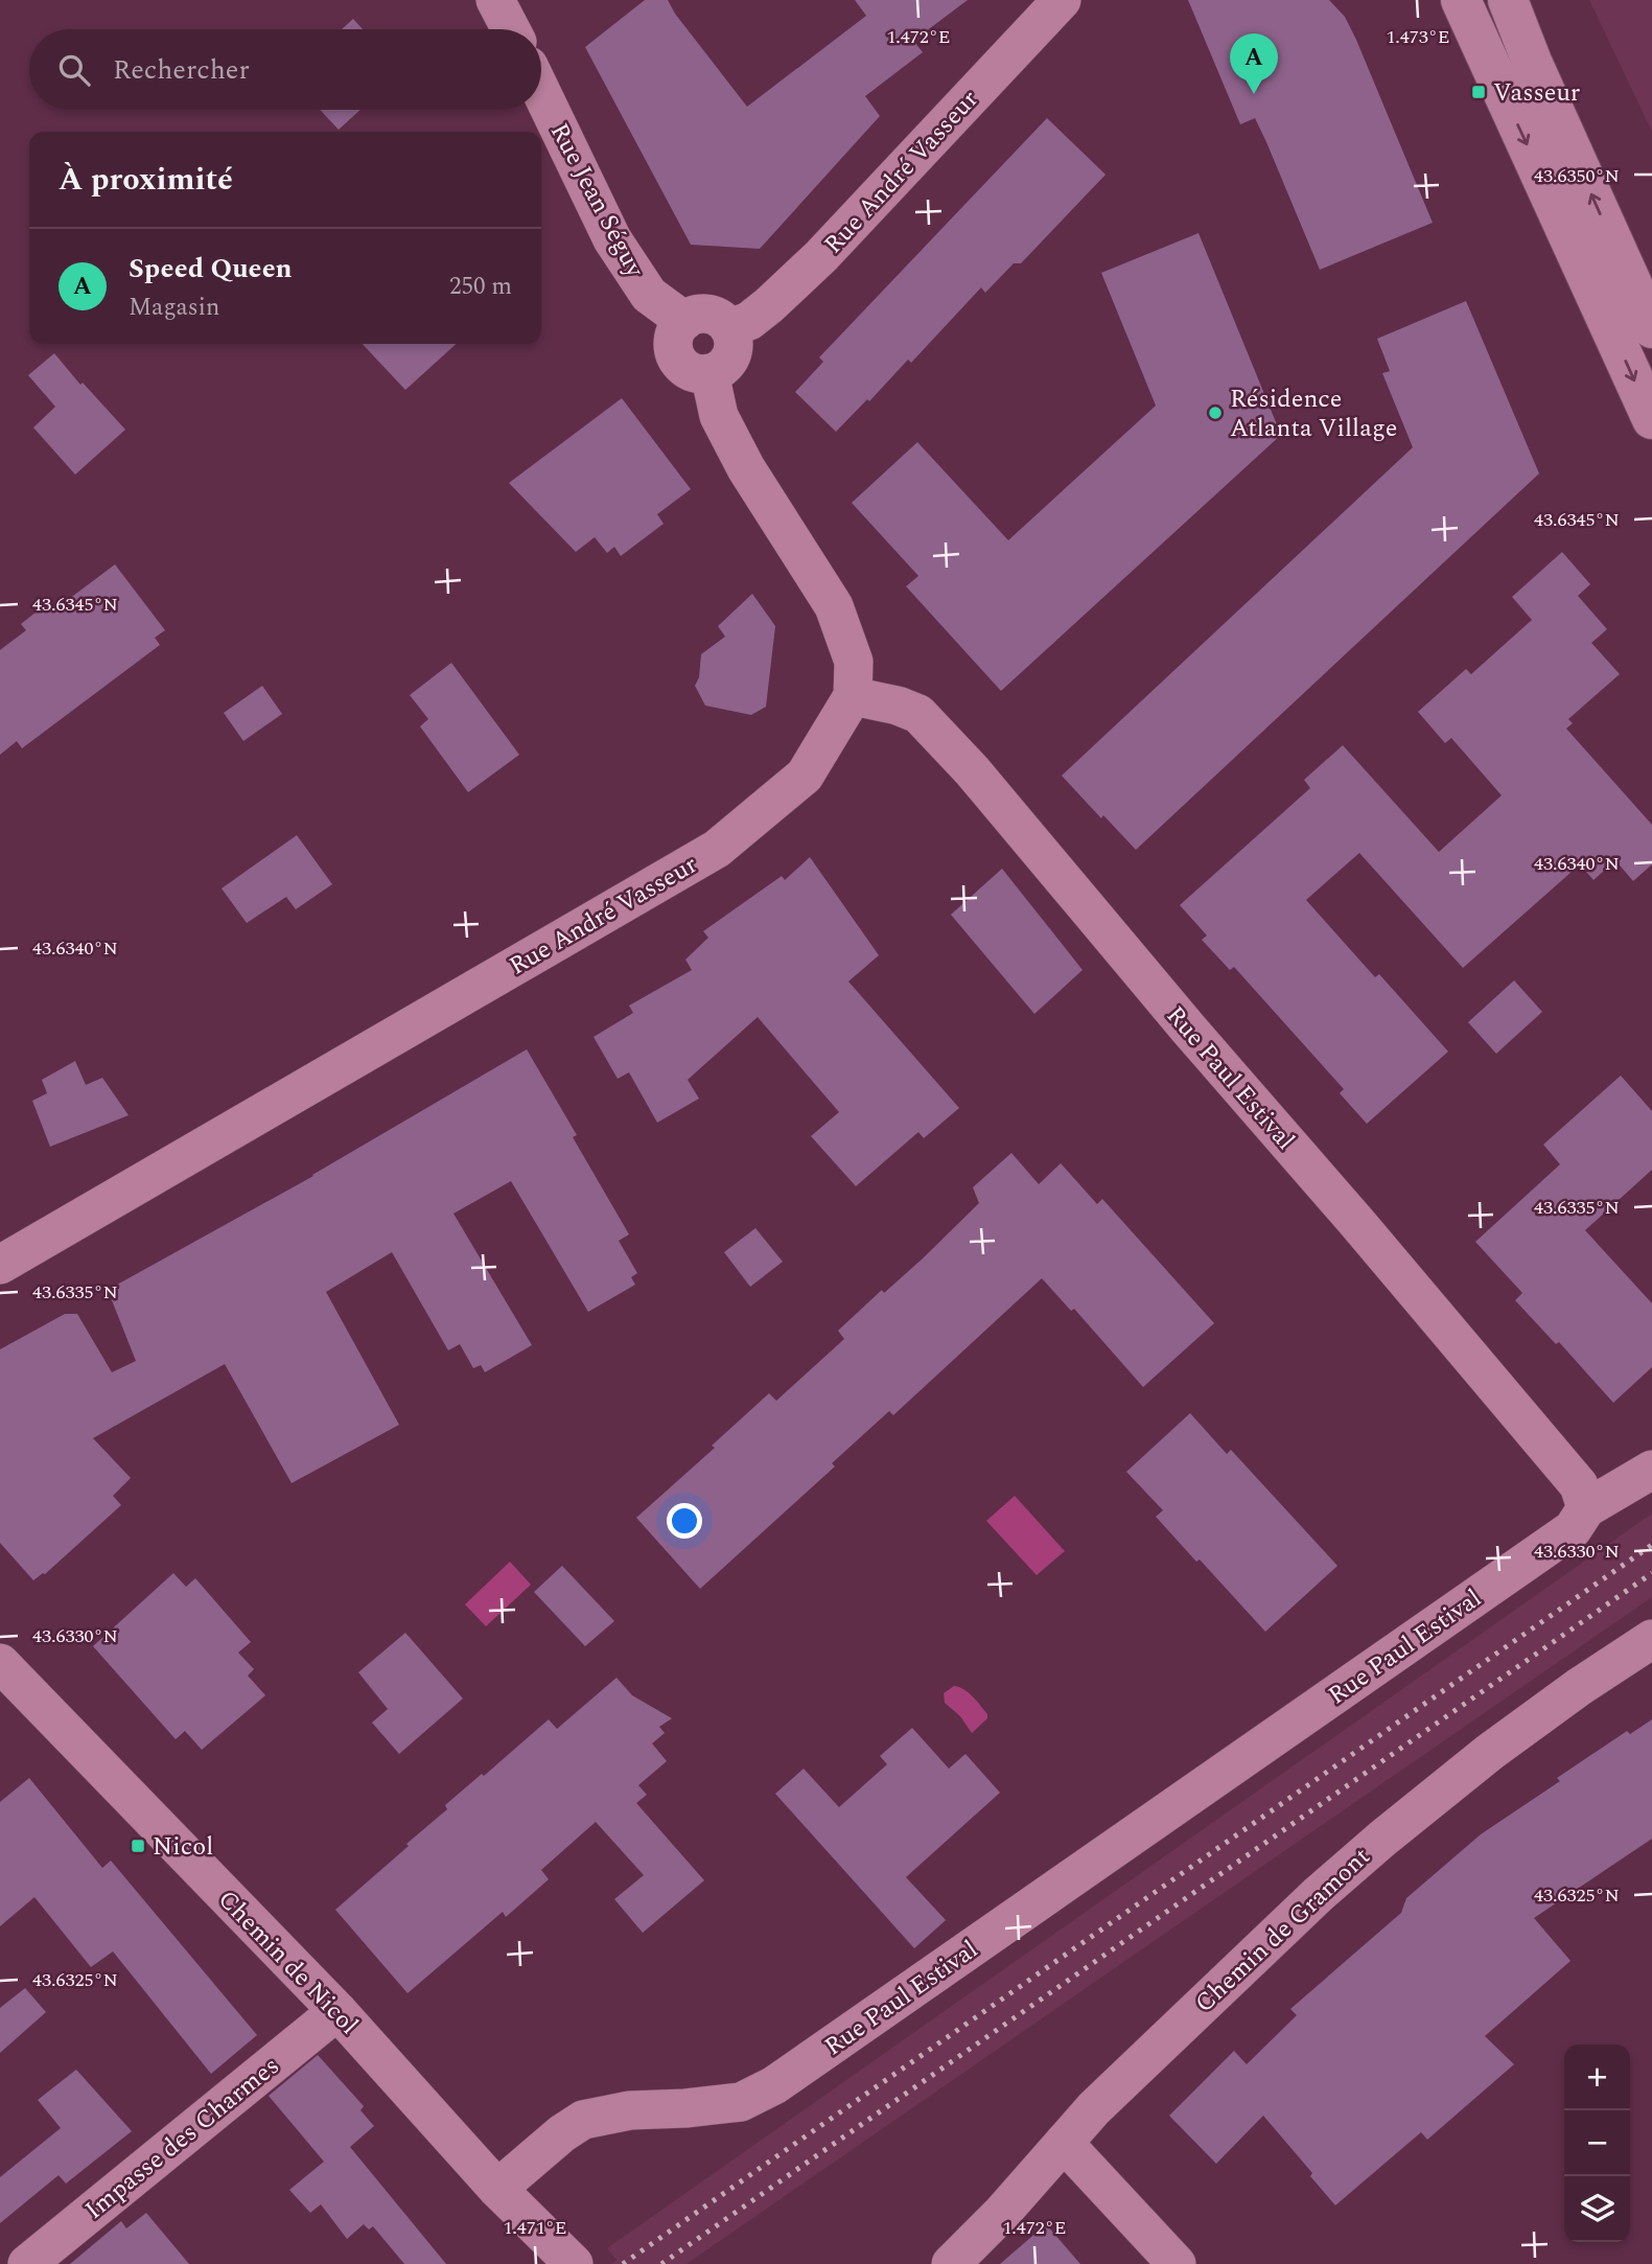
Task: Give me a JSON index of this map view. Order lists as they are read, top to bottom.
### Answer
{
  "streets": {
    "street": [
      "Rue André Vasseur",
      "Rue Jean Séguy",
      "Rue Paul Estival",
      "Chemin de Gramont",
      "Chemin de Nicol",
      "Impasse des Charmes"
    ]
  },
  "crossings": [
    ["Rue André Vasseur", "Rue Jean Séguy"],
    ["Rue André Vasseur", "Rue Paul Estival"],
    ["Rue Paul Estival", "Chemin de Nicol"],
    ["Chemin de Nicol", "Impasse des Charmes"]
  ],
  "places": {
    "transit": ["Vasseur", "Nicol"],
    "other": ["Résidence Atlanta Village"]
  },
  "page": {
    "search": "Rechercher",
    "pins": "A",
    "heading": "À proximité",
    "list": [
      {
        "mark": "A",
        "name": "Speed Queen",
        "note": "Magasin",
        "value": "250 m"
      }
    ],
    "map_buttons": ["+", "−"]
  },
  "coordinates": [
    "1.472°E",
    "1.473°E",
    "43.6350°N",
    "43.6345°N",
    "43.6340°N",
    "43.6335°N",
    "43.6330°N",
    "43.6325°N",
    "1.471°E"
  ]
}
